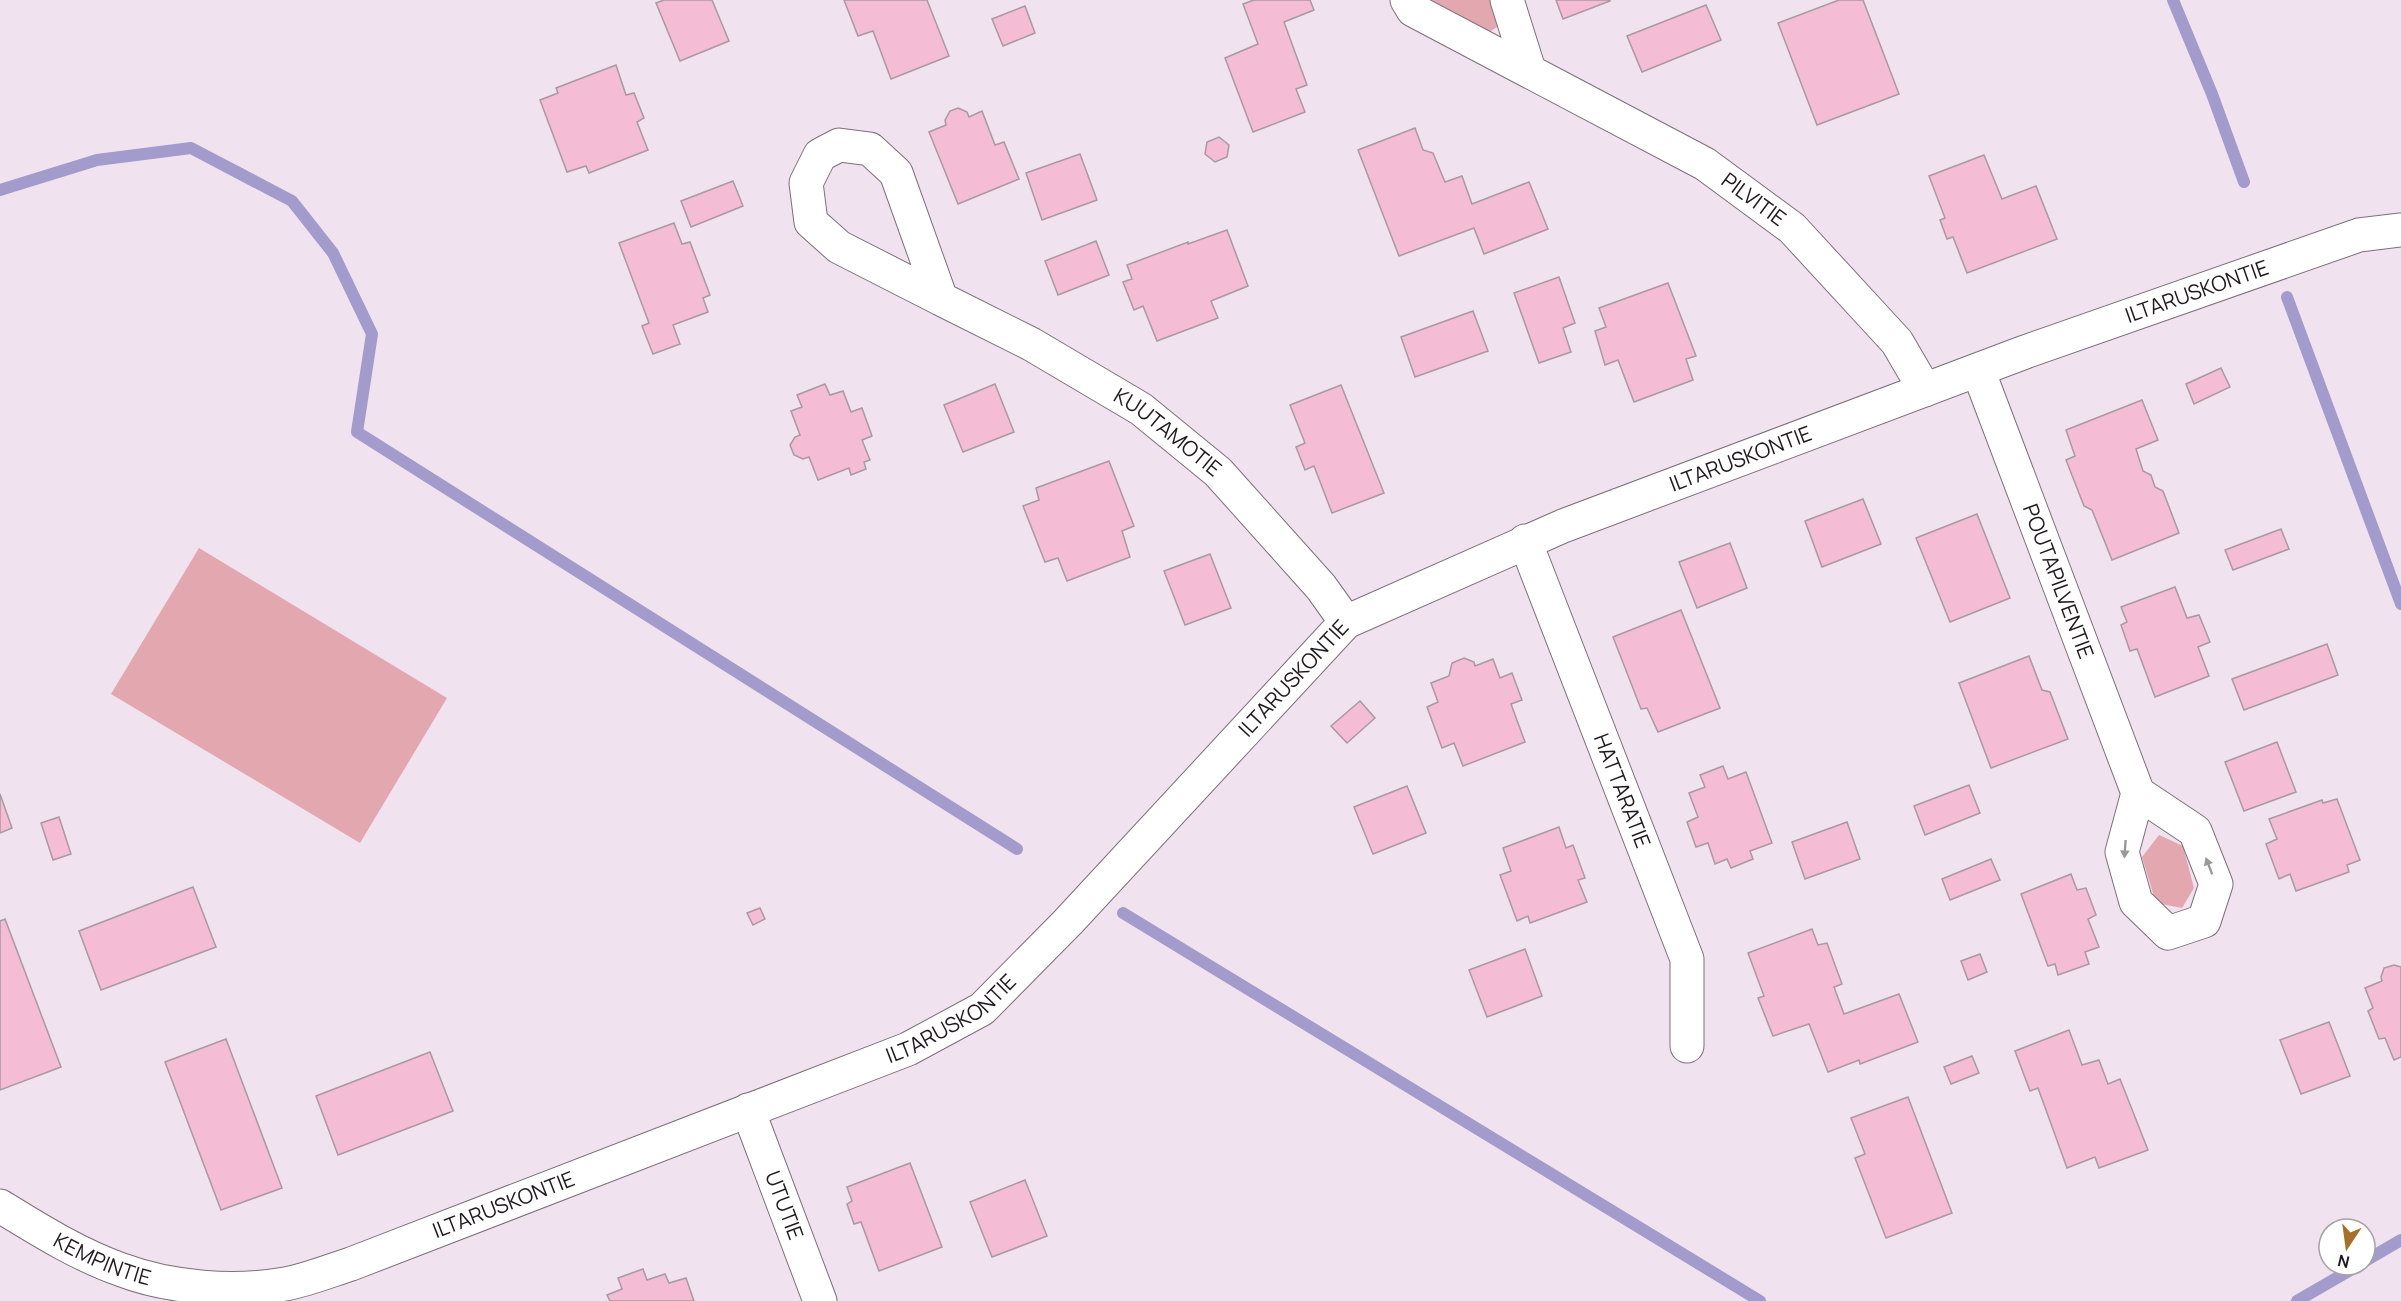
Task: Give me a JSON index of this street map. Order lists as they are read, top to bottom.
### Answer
{
  "streets": {
    "street": [
      "PILVITIE",
      "ILTARUSKONTIE",
      "KUUTAMOTIE",
      "POUTAPILVENTIE",
      "HATTARATIE",
      "UTUTIE",
      "KEMPINTIE"
    ]
  },
  "crossings": [
    ["PILVITIE", "ILTARUSKONTIE"],
    ["ILTARUSKONTIE", "KUUTAMOTIE"],
    ["ILTARUSKONTIE", "POUTAPILVENTIE"],
    ["ILTARUSKONTIE", "HATTARATIE"],
    ["ILTARUSKONTIE", "UTUTIE"],
    ["ILTARUSKONTIE", "KEMPINTIE"]
  ],
  "north": "bottom"
}
